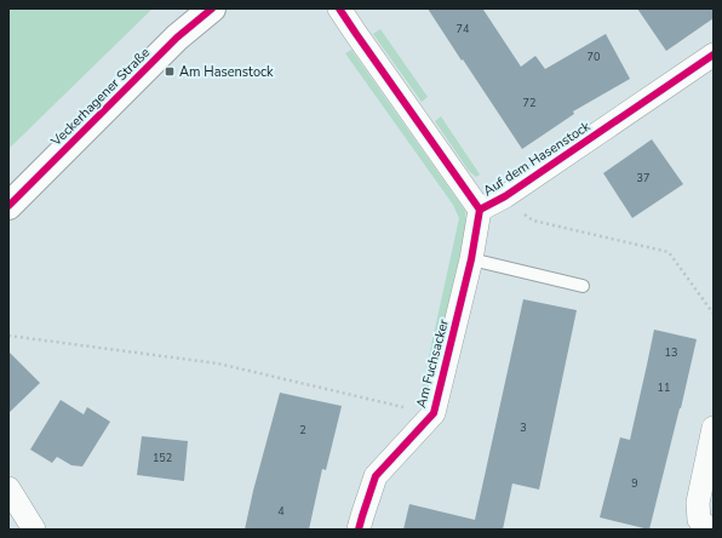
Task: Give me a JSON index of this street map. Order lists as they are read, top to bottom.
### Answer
{
  "streets": {
    "street": ["Veckerhagener Straße", "Auf dem Hasenstock", "Am Fuchsacker"]
  },
  "crossings": [
    ["Auf dem Hasenstock", "Am Fuchsacker"]
  ],
  "places": {
    "transit": ["Am Hasenstock"]
  },
  "house_numbers": [
    "74",
    "70",
    "72",
    "37",
    "13",
    "11",
    "3",
    "2",
    "152",
    "9",
    "4"
  ]
}
